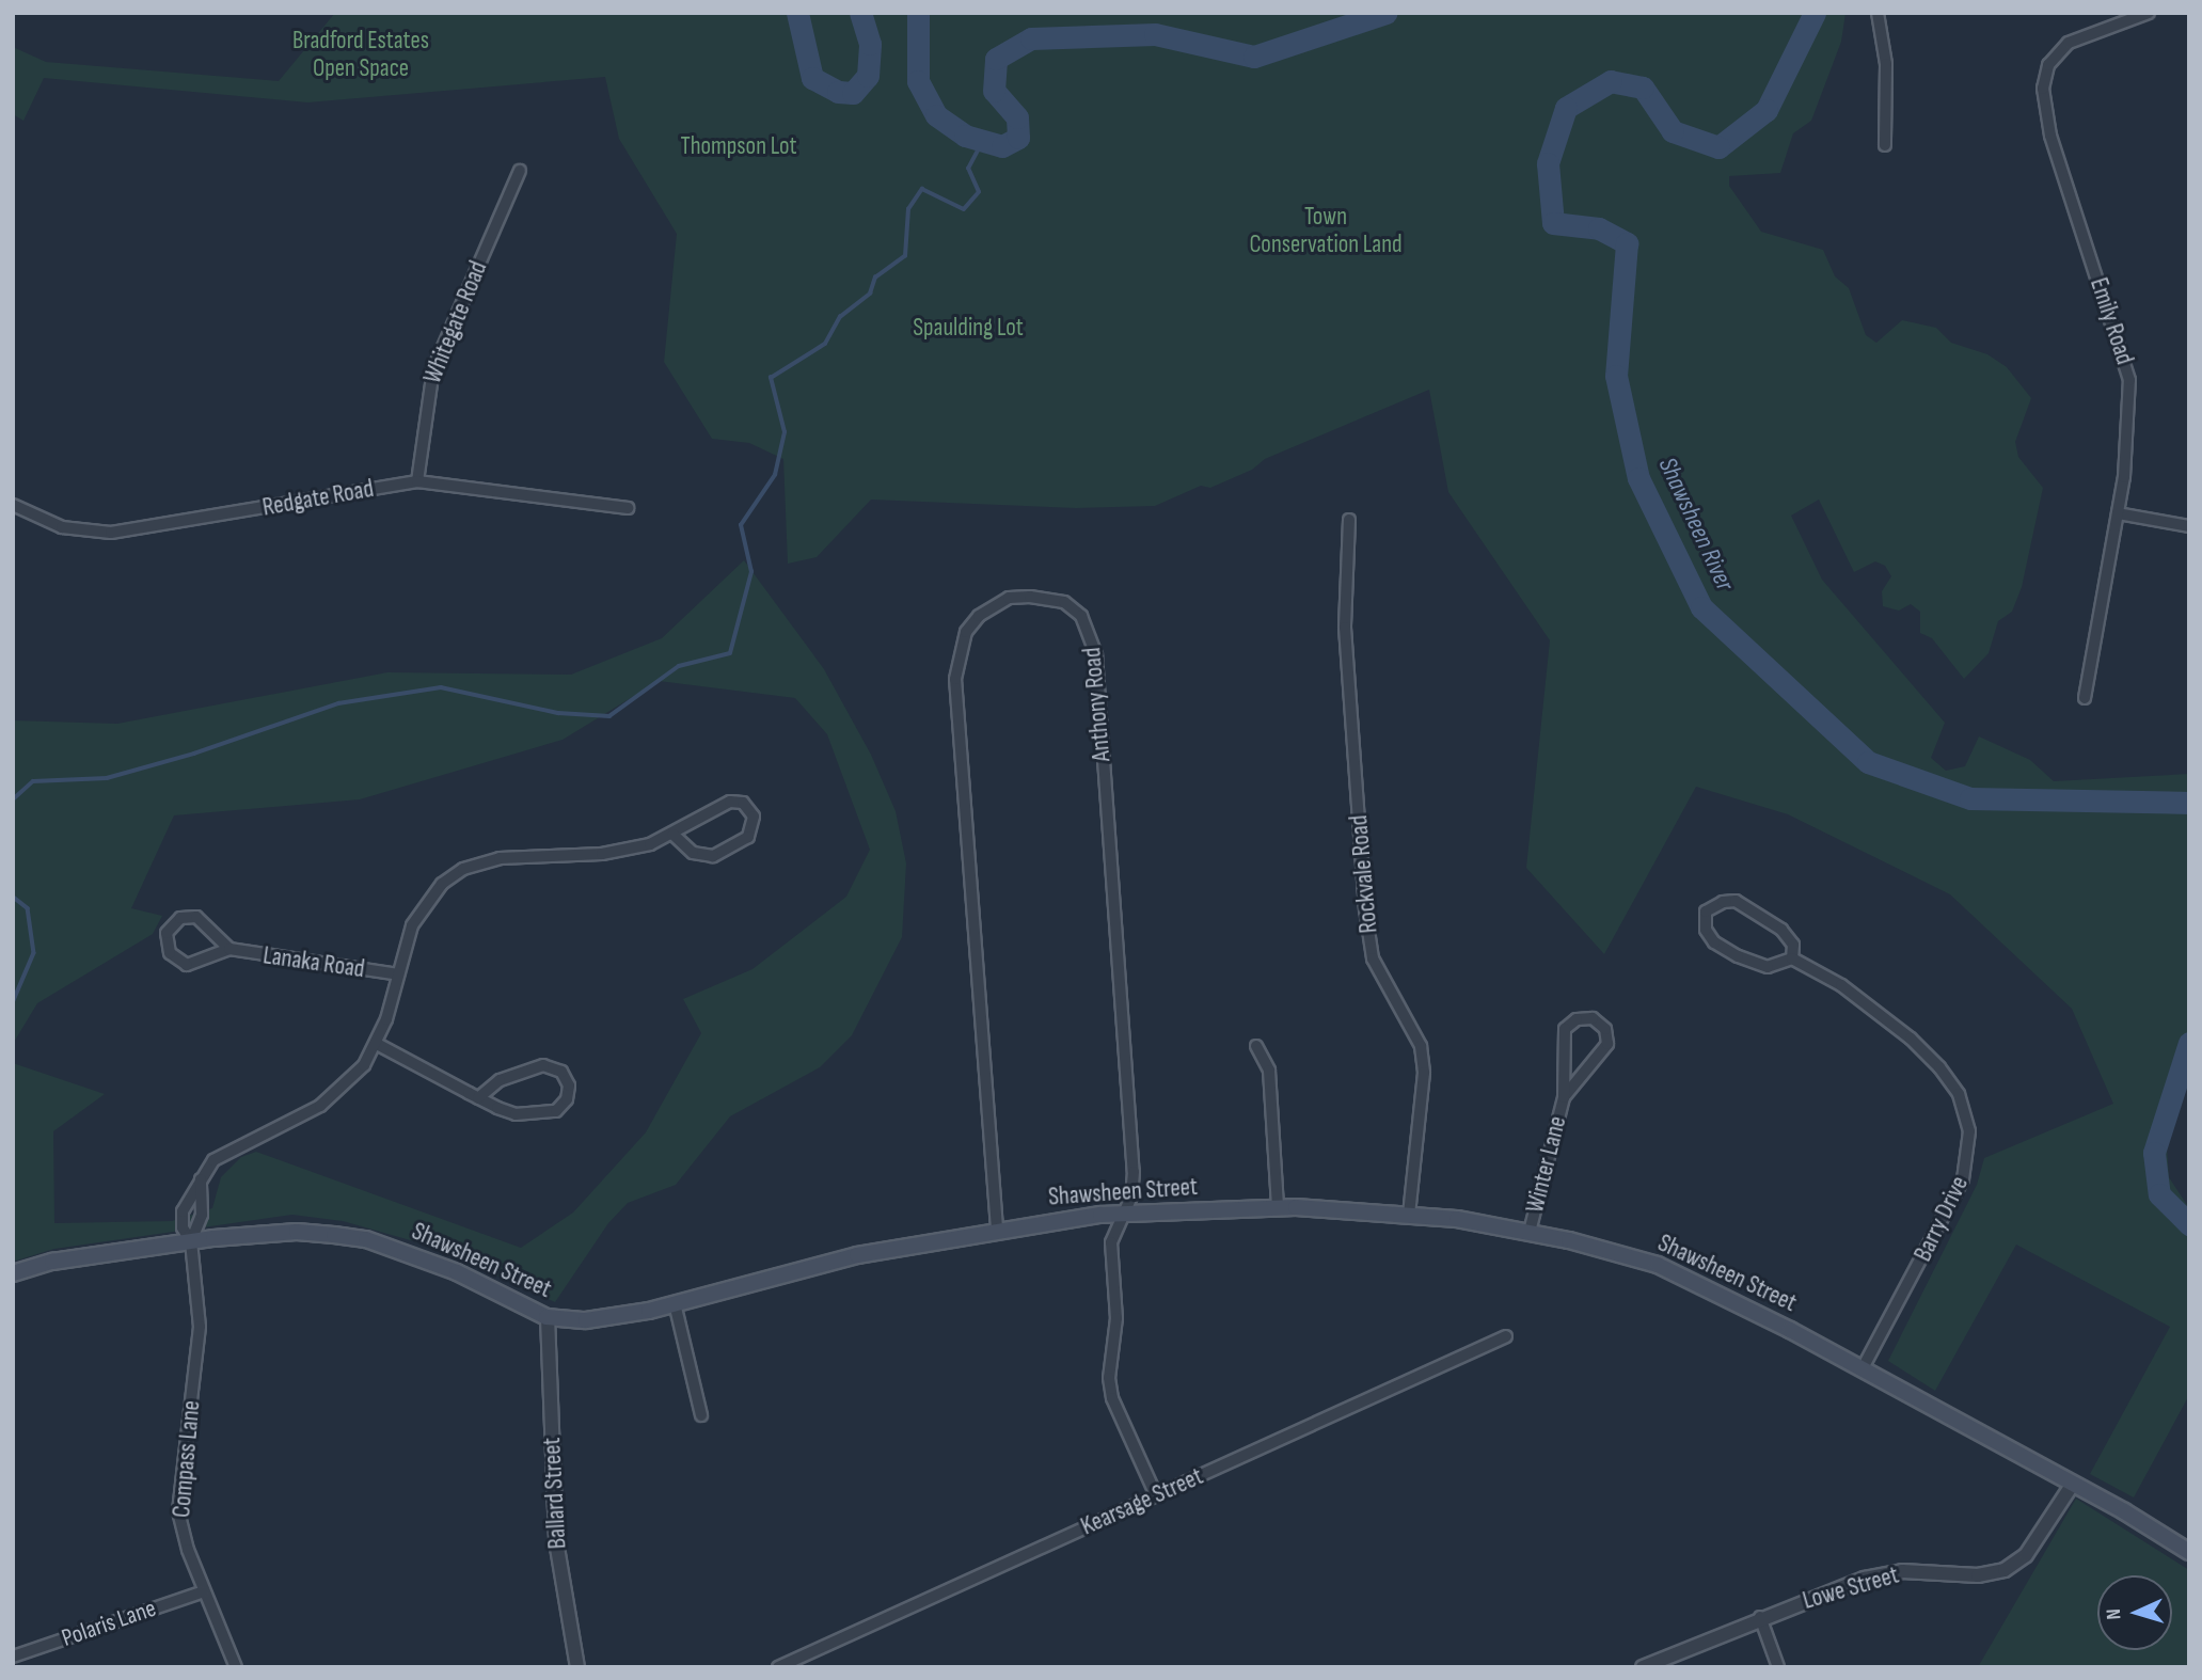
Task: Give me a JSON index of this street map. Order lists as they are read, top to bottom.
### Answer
{
  "streets": {
    "main road": ["Shawsheen Street"],
    "street": [
      "Emily Road",
      "Whitegate Road",
      "Redgate Road",
      "Anthony Road",
      "Rockvale Road",
      "Lanaka Road",
      "Winter Lane",
      "Barry Drive",
      "Compass Lane",
      "Ballard Street",
      "Kearsage Street",
      "Lowe Street",
      "Polaris Lane"
    ]
  },
  "crossings": [
    ["Whitegate Road", "Redgate Road"],
    ["Anthony Road", "Shawsheen Street"],
    ["Anthony Road", "Kearsage Street"],
    ["Rockvale Road", "Shawsheen Street"],
    ["Lanaka Road", "Compass Lane"],
    ["Winter Lane", "Shawsheen Street"],
    ["Shawsheen Street", "Barry Drive"],
    ["Shawsheen Street", "Compass Lane"],
    ["Shawsheen Street", "Ballard Street"],
    ["Shawsheen Street", "Lowe Street"],
    ["Compass Lane", "Polaris Lane"]
  ],
  "water": ["Shawsheen River"],
  "parks": [
    "Bradford Estates Open Space",
    "Thompson Lot",
    "Town Conservation Land",
    "Spaulding Lot"
  ],
  "north": "left"
}
